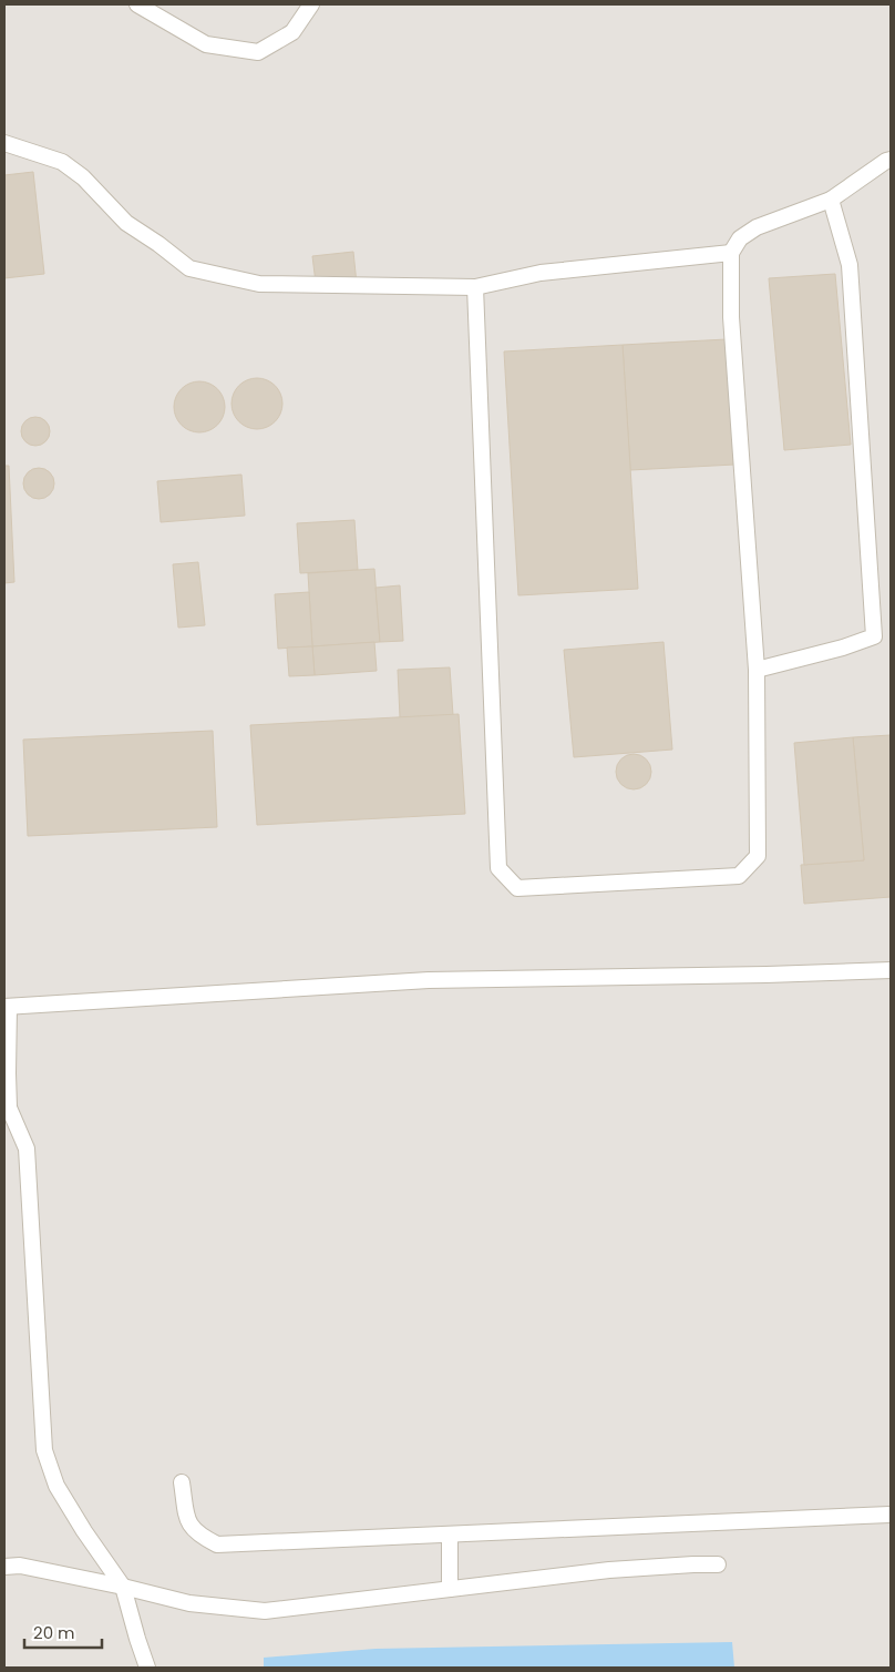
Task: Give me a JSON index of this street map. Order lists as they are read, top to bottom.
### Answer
{
  "scale_bar": "20 m"
}
